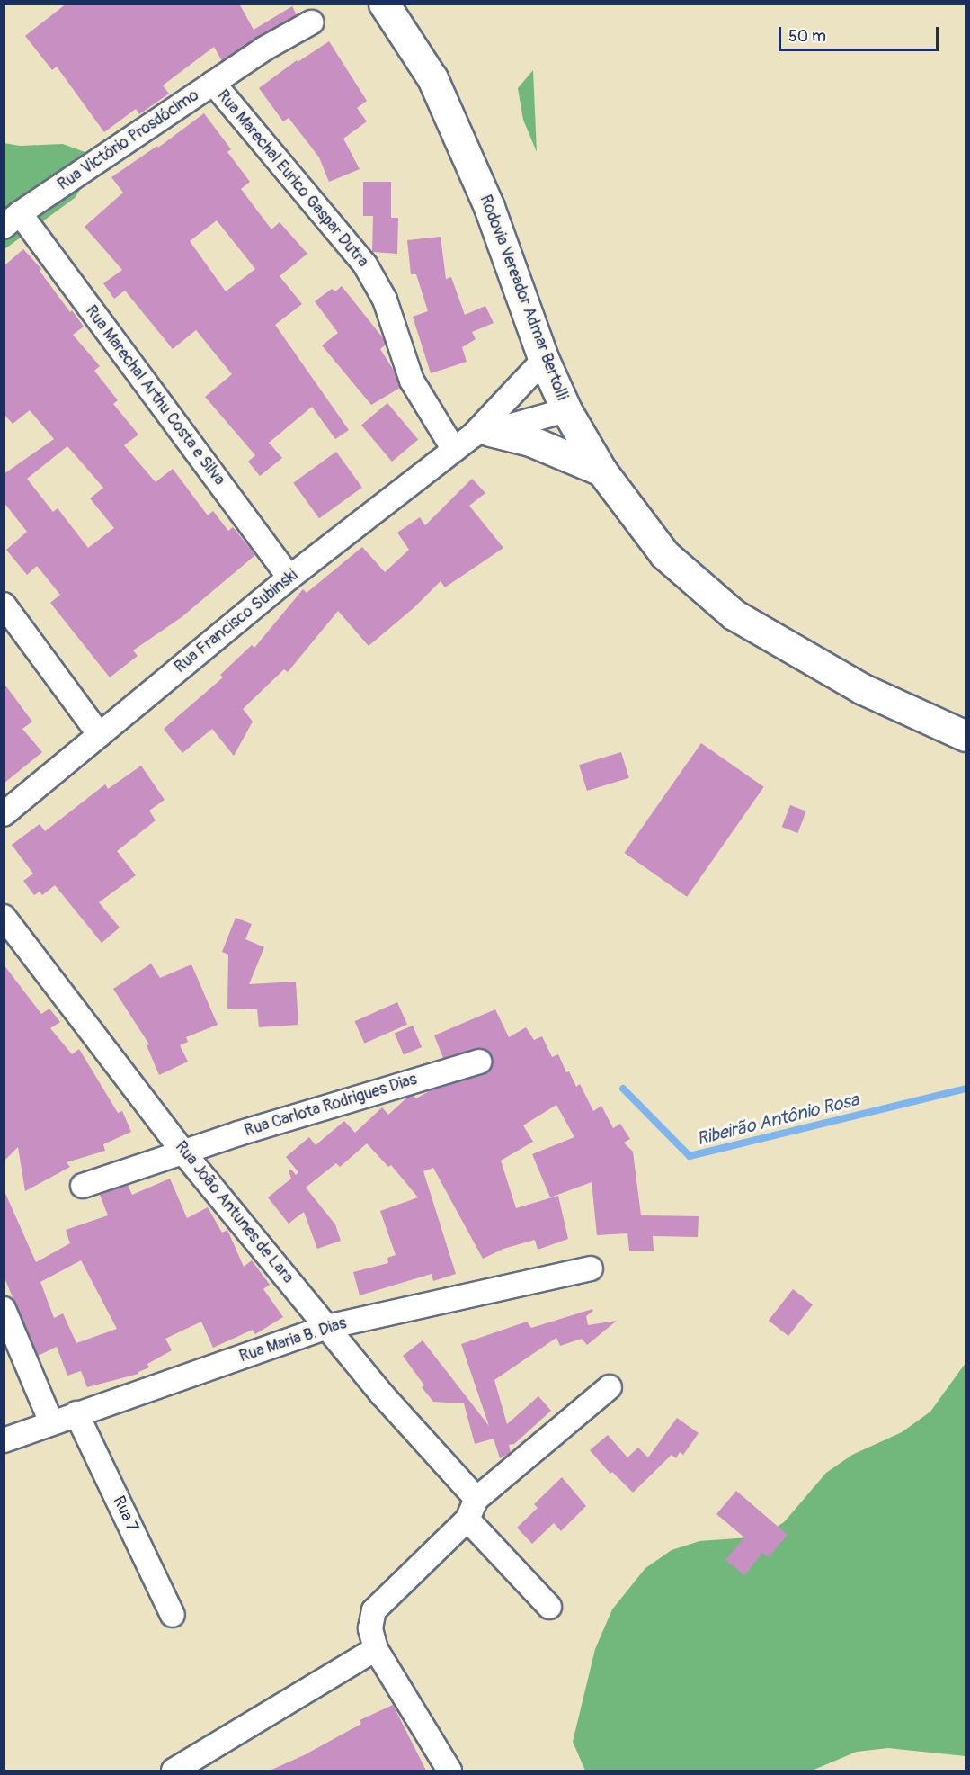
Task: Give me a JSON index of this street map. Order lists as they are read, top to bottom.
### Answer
{
  "streets": {
    "highway": ["Rodovia Vereador Admar Bertolli"],
    "street": [
      "Rua Victório Prosdócimo",
      "Rua Marechal Eurico Gaspar Dutra",
      "Rua Marechal Arthu Costa e Silva",
      "Rua Francisco Subinski",
      "Rua Carlota Rodrigues Dias",
      "Rua João Antunes de Lara",
      "Rua Maria B. Dias",
      "Rua 7"
    ]
  },
  "crossings": [
    ["Rua Victório Prosdócimo", "Rua Marechal Eurico Gaspar Dutra"],
    ["Rua Victório Prosdócimo", "Rua Marechal Arthu Costa e Silva"],
    ["Rua Marechal Eurico Gaspar Dutra", "Rua Francisco Subinski"],
    ["Rodovia Vereador Admar Bertolli", "Rua Francisco Subinski"],
    ["Rua Marechal Arthu Costa e Silva", "Rua Francisco Subinski"],
    ["Rua Carlota Rodrigues Dias", "Rua João Antunes de Lara"],
    ["Rua João Antunes de Lara", "Rua Maria B. Dias"],
    ["Rua Maria B. Dias", "Rua 7"]
  ],
  "water": ["Ribeirão Antônio Rosa"],
  "scale_bar": "50 m"
}
